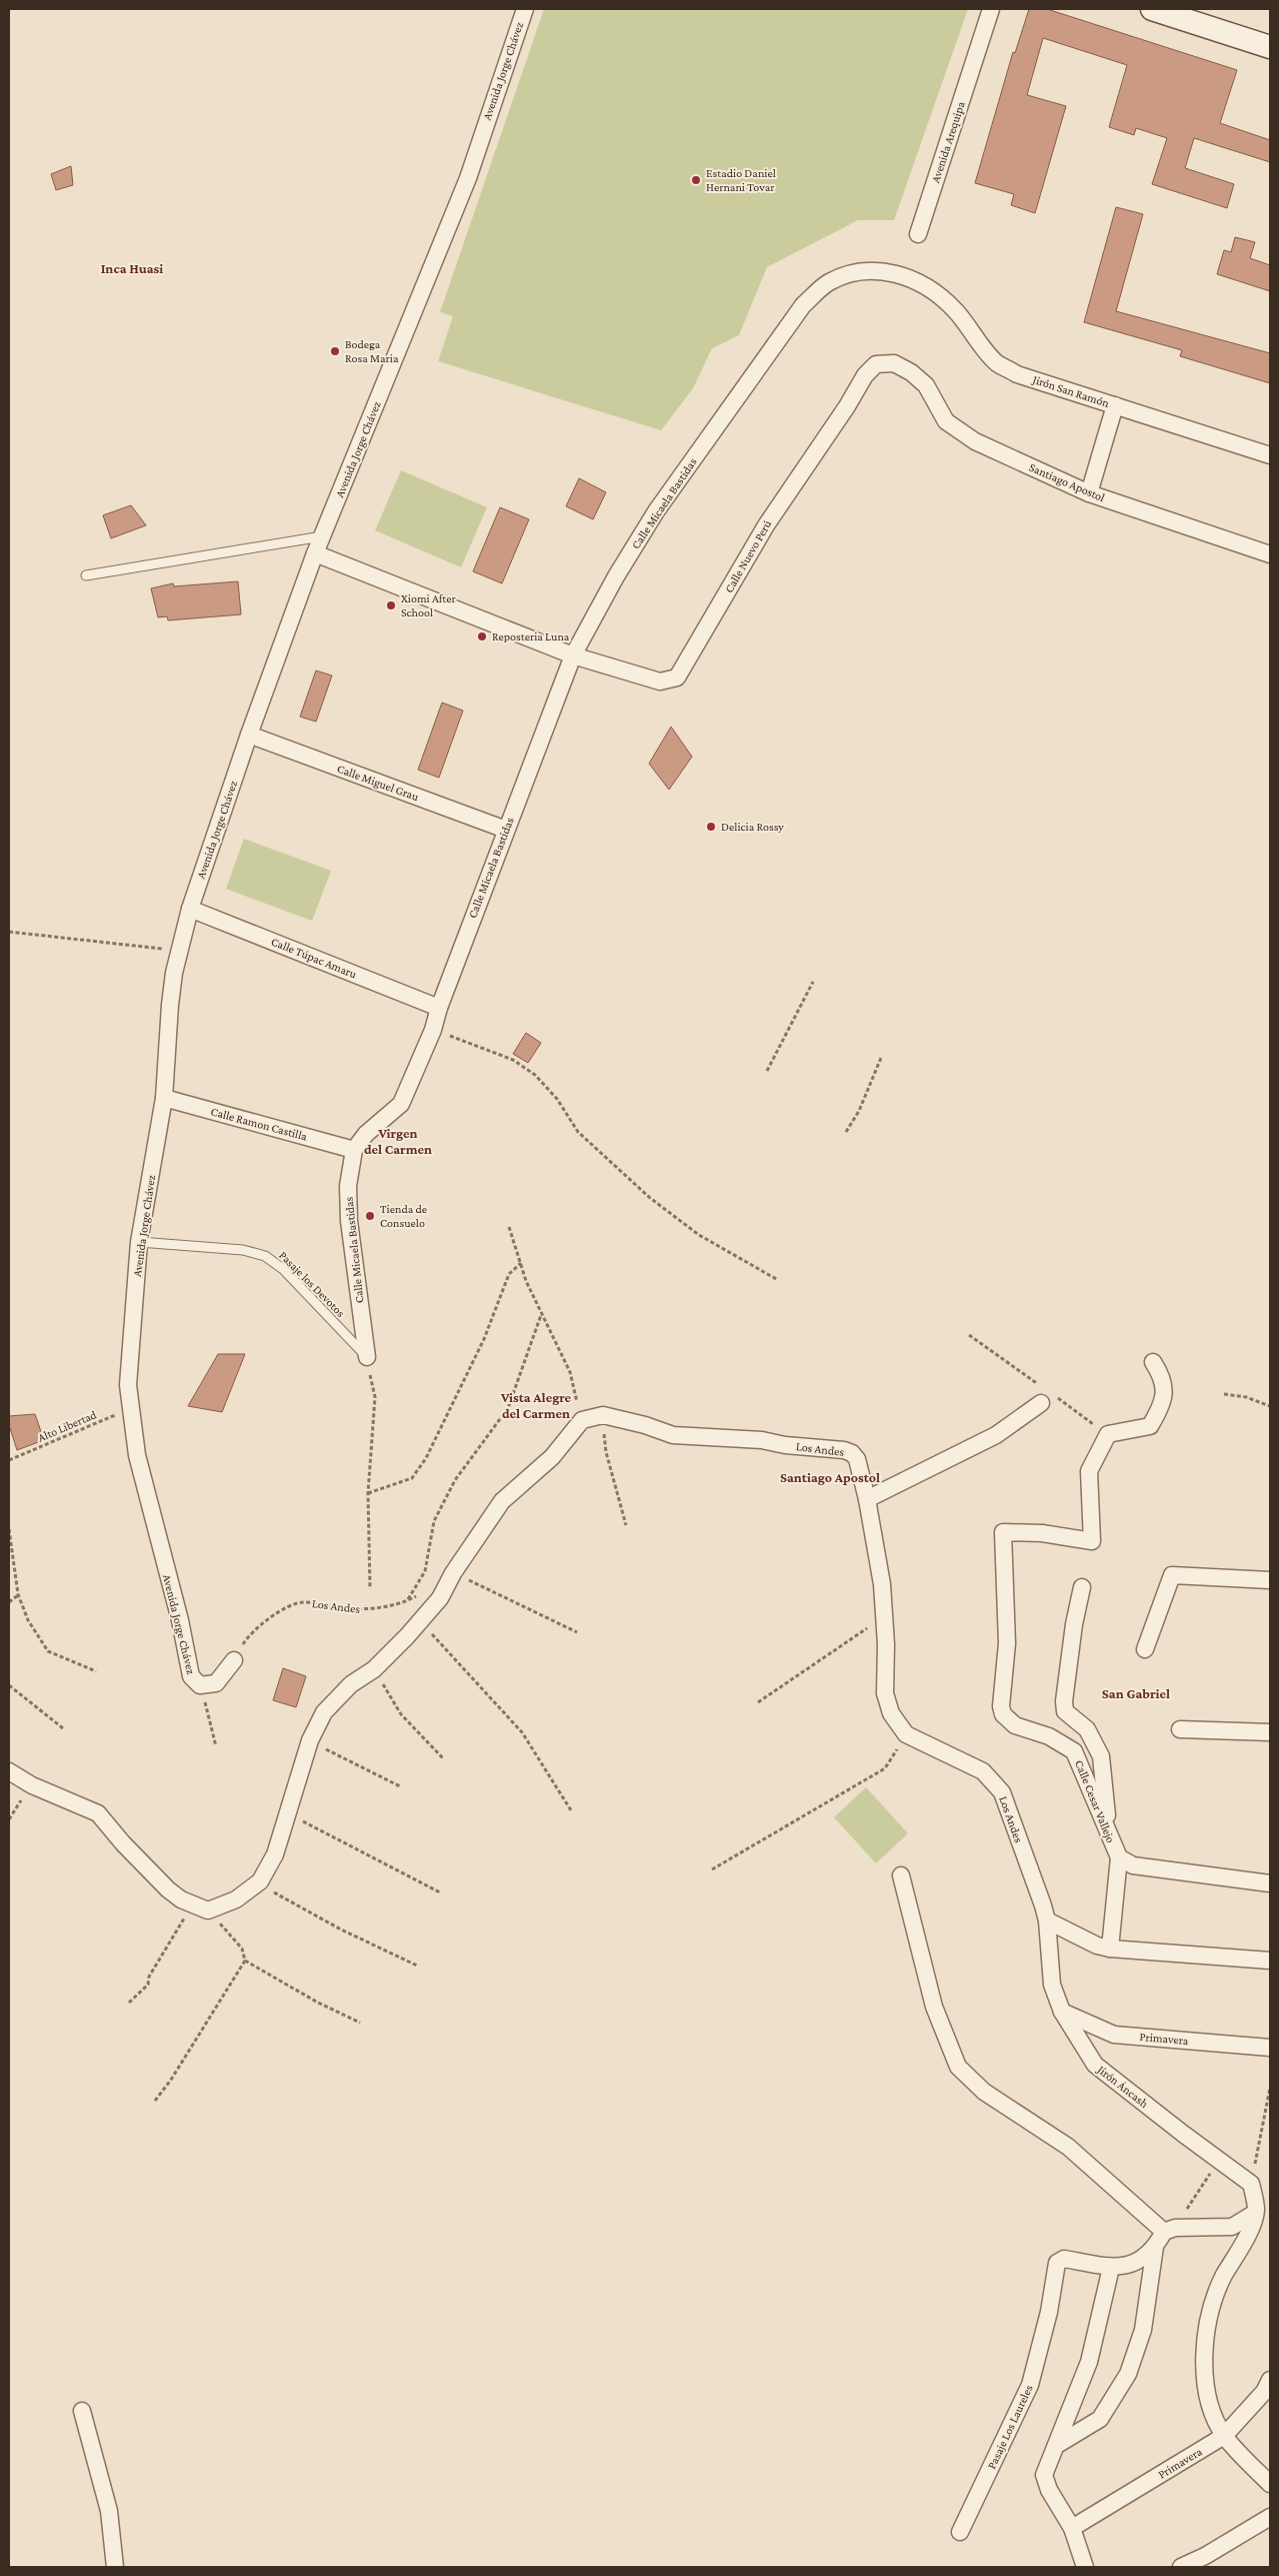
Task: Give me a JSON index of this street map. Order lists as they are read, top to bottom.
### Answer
{
  "streets": {
    "street": [
      "Avenida Jorge Chávez",
      "Avenida Arequipa",
      "Jirón San Ramón",
      "Santiago Apostol",
      "Calle Micaela Bastidas",
      "Calle Nuevo Perú",
      "Calle Miguel Grau",
      "Calle Túpac Amaru",
      "Calle Ramon Castilla",
      "Los Andes",
      "Calle Cesar Vallejo",
      "Primavera",
      "Jirón Áncash",
      "Pasaje Los Laureles"
    ],
    "lane": ["Pasaje los Devotos"],
    "path": ["Alto Libertad"]
  },
  "crossings": [
    ["Avenida Jorge Chávez", "Calle Nuevo Perú"],
    ["Avenida Jorge Chávez", "Calle Miguel Grau"],
    ["Avenida Jorge Chávez", "Calle Túpac Amaru"],
    ["Avenida Jorge Chávez", "Calle Ramon Castilla"],
    ["Avenida Jorge Chávez", "Pasaje los Devotos"],
    ["Avenida Jorge Chávez", "Alto Libertad"],
    ["Jirón San Ramón", "Calle Micaela Bastidas"],
    ["Santiago Apostol", "Calle Nuevo Perú"],
    ["Calle Micaela Bastidas", "Calle Nuevo Perú"],
    ["Calle Micaela Bastidas", "Calle Miguel Grau"],
    ["Calle Micaela Bastidas", "Calle Túpac Amaru"],
    ["Calle Micaela Bastidas", "Calle Ramon Castilla"],
    ["Calle Micaela Bastidas", "Pasaje los Devotos"],
    ["Los Andes", "Jirón Áncash"],
    ["Primavera", "Jirón Áncash"]
  ],
  "districts": [
    "Inca Huasi",
    "Virgen del Carmen",
    "Vista Alegre del Carmen",
    "Santiago Apostol",
    "San Gabriel"
  ],
  "places": [
    "Estadio Daniel Hernani Tovar",
    "Bodega Rosa Maria",
    "Xiomi After School",
    "Reposteria Luna",
    "Delicia Rossy",
    "Tienda de Consuelo"
  ]
}
